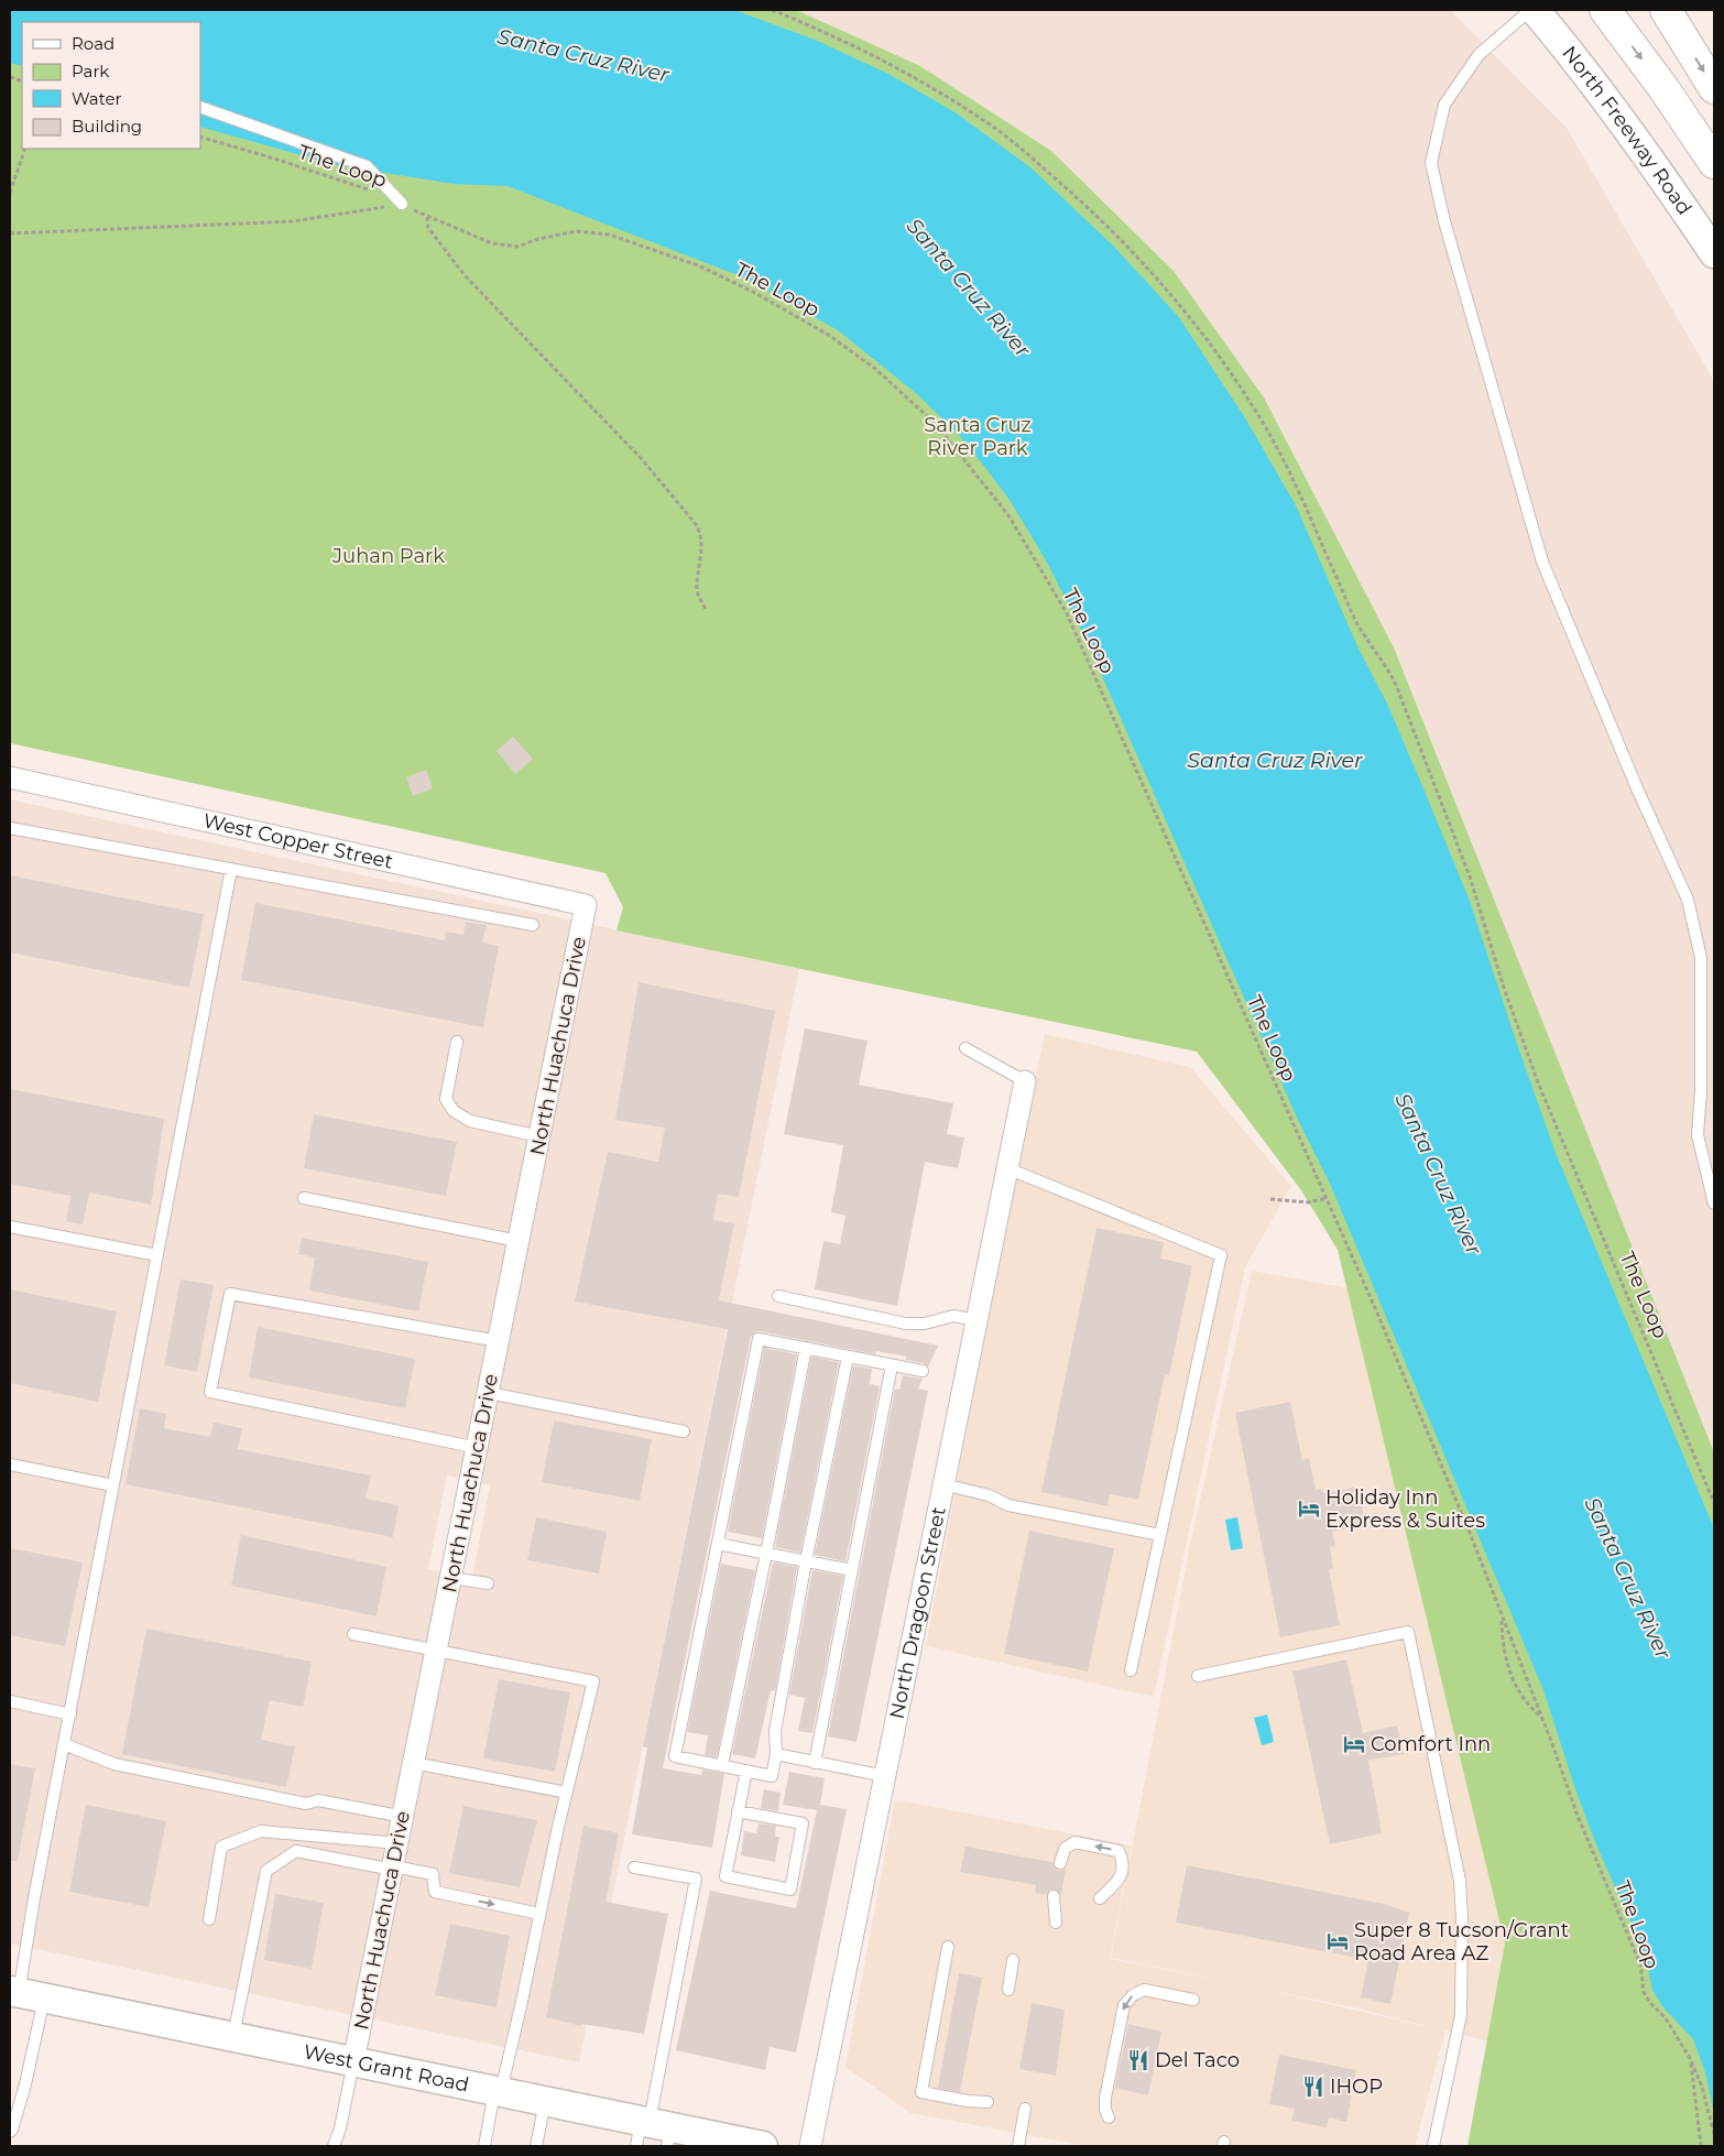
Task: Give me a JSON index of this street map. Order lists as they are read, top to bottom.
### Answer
{
  "streets": {
    "main road": ["North Freeway Road", "West Grant Road"],
    "street": ["West Copper Street", "North Huachuca Drive", "North Dragoon Street"],
    "path": ["The Loop"]
  },
  "crossings": [
    ["West Copper Street", "North Huachuca Drive"],
    ["North Huachuca Drive", "West Grant Road"]
  ],
  "water": ["Santa Cruz River"],
  "parks": ["Santa Cruz River Park", "Juhan Park"],
  "places": {
    "hotel": ["Holiday Inn Express & Suites", "Comfort Inn", "Super 8 Tucson/Grant Road Area AZ"],
    "restaurant": ["Del Taco", "IHOP"]
  },
  "legend": [
    "Road",
    "Park",
    "Water",
    "Building"
  ]
}
